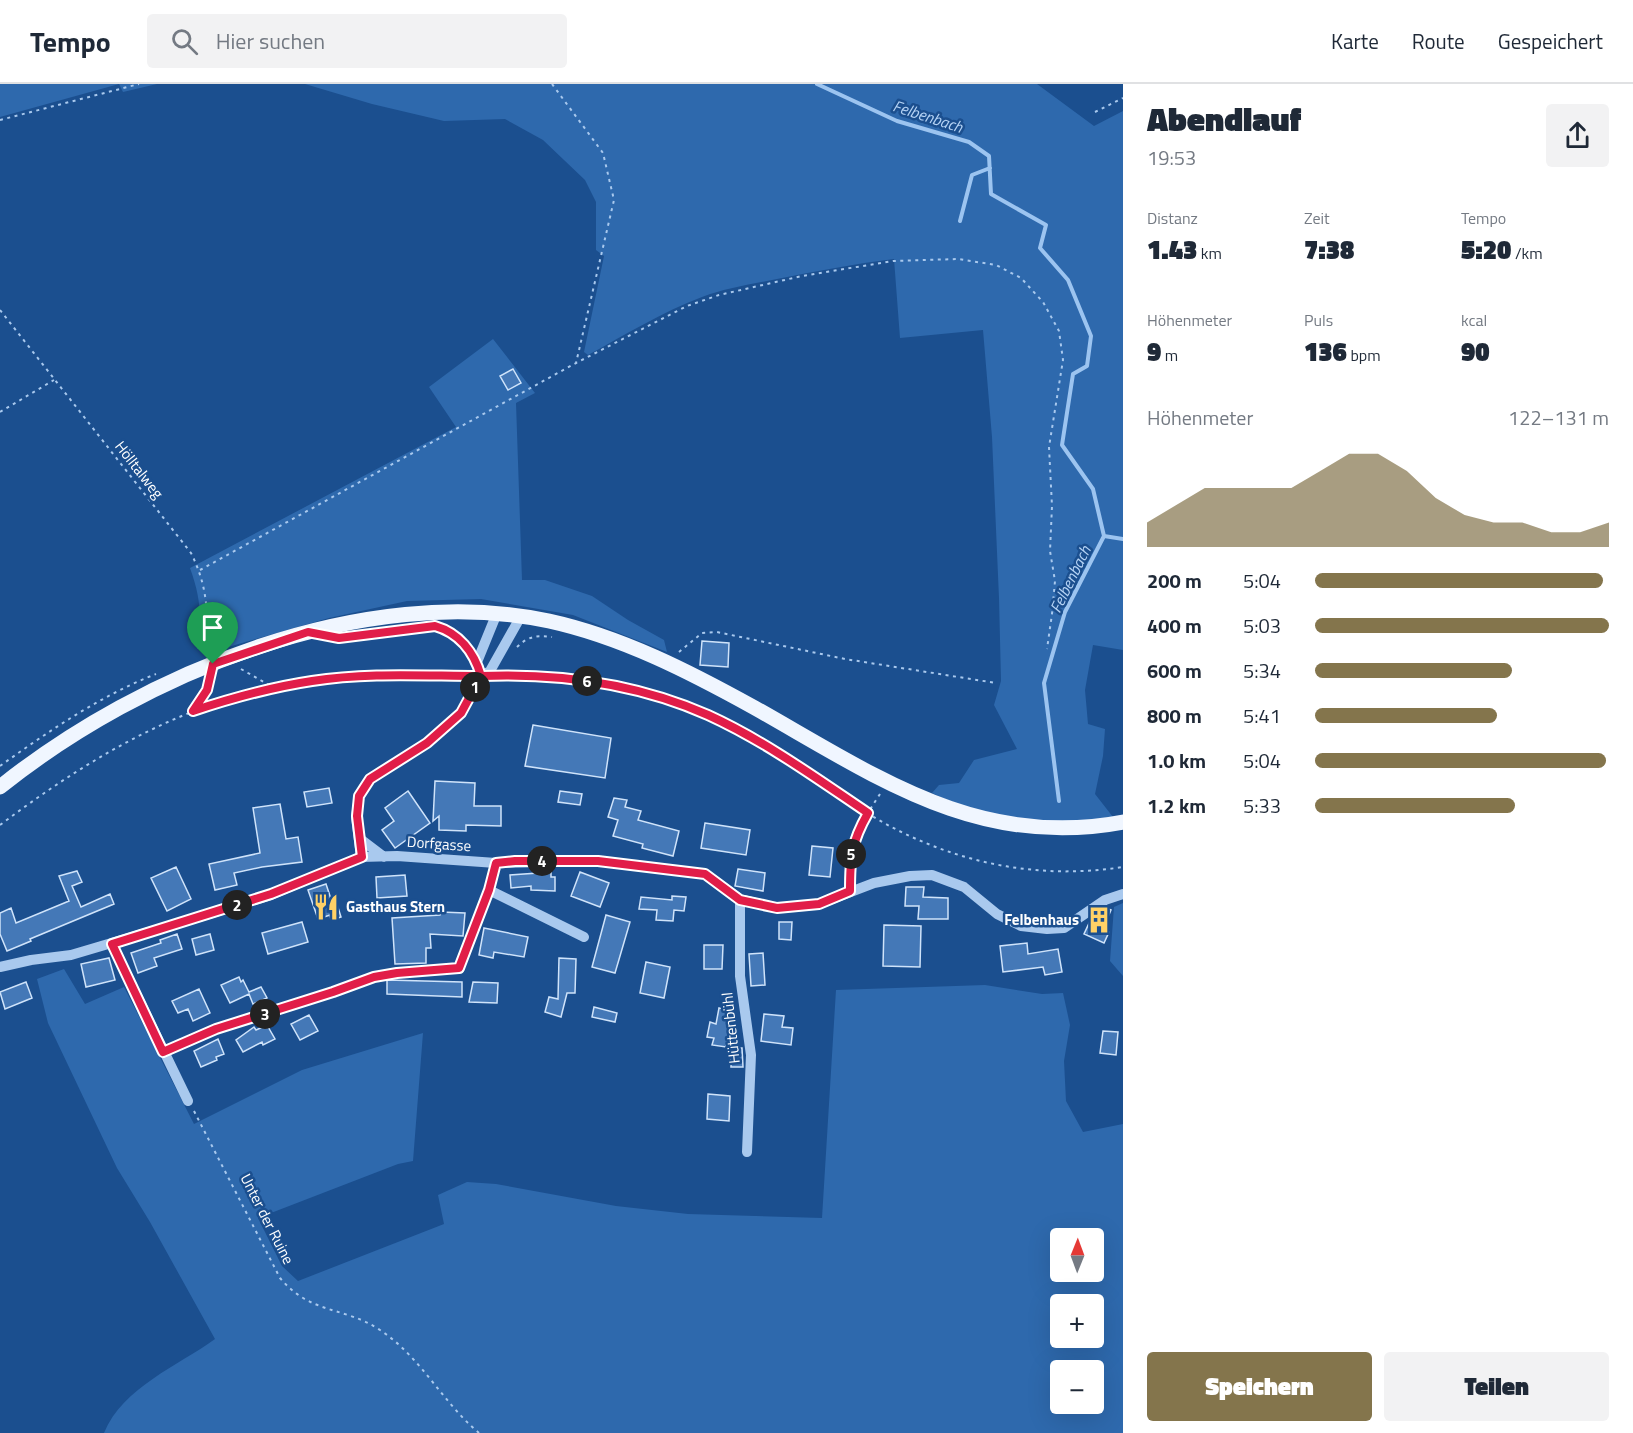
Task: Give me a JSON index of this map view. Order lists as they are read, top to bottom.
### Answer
{
  "streets": {
    "street": ["Dorfgasse", "Hüttenbühl"],
    "path": ["Hölltalweg", "Unter der Ruine"]
  },
  "crossings": [
    ["Dorfgasse", "Hüttenbühl"]
  ],
  "water": ["Felbenbach"],
  "places": {
    "restaurant": ["Gasthaus Stern"],
    "building": ["Felbenhaus"]
  },
  "north": "top",
  "page": {
    "header": "Tempo",
    "search": "Hier suchen",
    "nav": ["Karte", "Route", "Gespeichert"],
    "heading": ["Abendlauf", "19:53"],
    "stats": [
      ["Distanz", "1.43 km"],
      ["Zeit", "7:38"],
      ["Tempo", "5:20 /km"],
      ["Höhenmeter", "9 m"],
      ["Puls", "136 bpm"],
      ["kcal", "90"]
    ],
    "chart": ["Höhenmeter", "122–131 m"],
    "list": [
      {
        "name": "200 m",
        "note": "5:04"
      },
      {
        "name": "400 m",
        "note": "5:03"
      },
      {
        "name": "600 m",
        "note": "5:34"
      },
      {
        "name": "800 m",
        "note": "5:41"
      },
      {
        "name": "1.0 km",
        "note": "5:04"
      },
      {
        "name": "1.2 km",
        "note": "5:33"
      }
    ],
    "pins": [
      "6",
      "1",
      "5",
      "4",
      "2",
      "3"
    ],
    "map_buttons": ["+", "−"],
    "buttons": ["Speichern", "Teilen"]
  }
}
